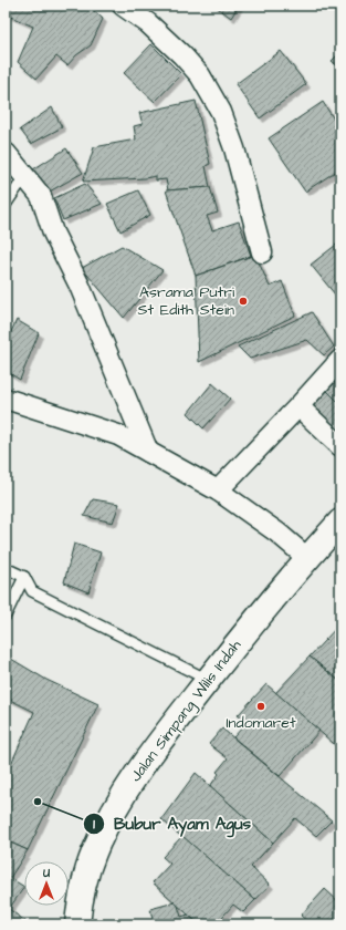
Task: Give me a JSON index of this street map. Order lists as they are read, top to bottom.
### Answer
{
  "streets": {
    "main road": ["Jalan Simpang Wilis Indah"]
  },
  "places": ["Asrama Putri St Edith Stein", "Indomaret", "Bubur Ayam Agus"],
  "north": "top"
}
